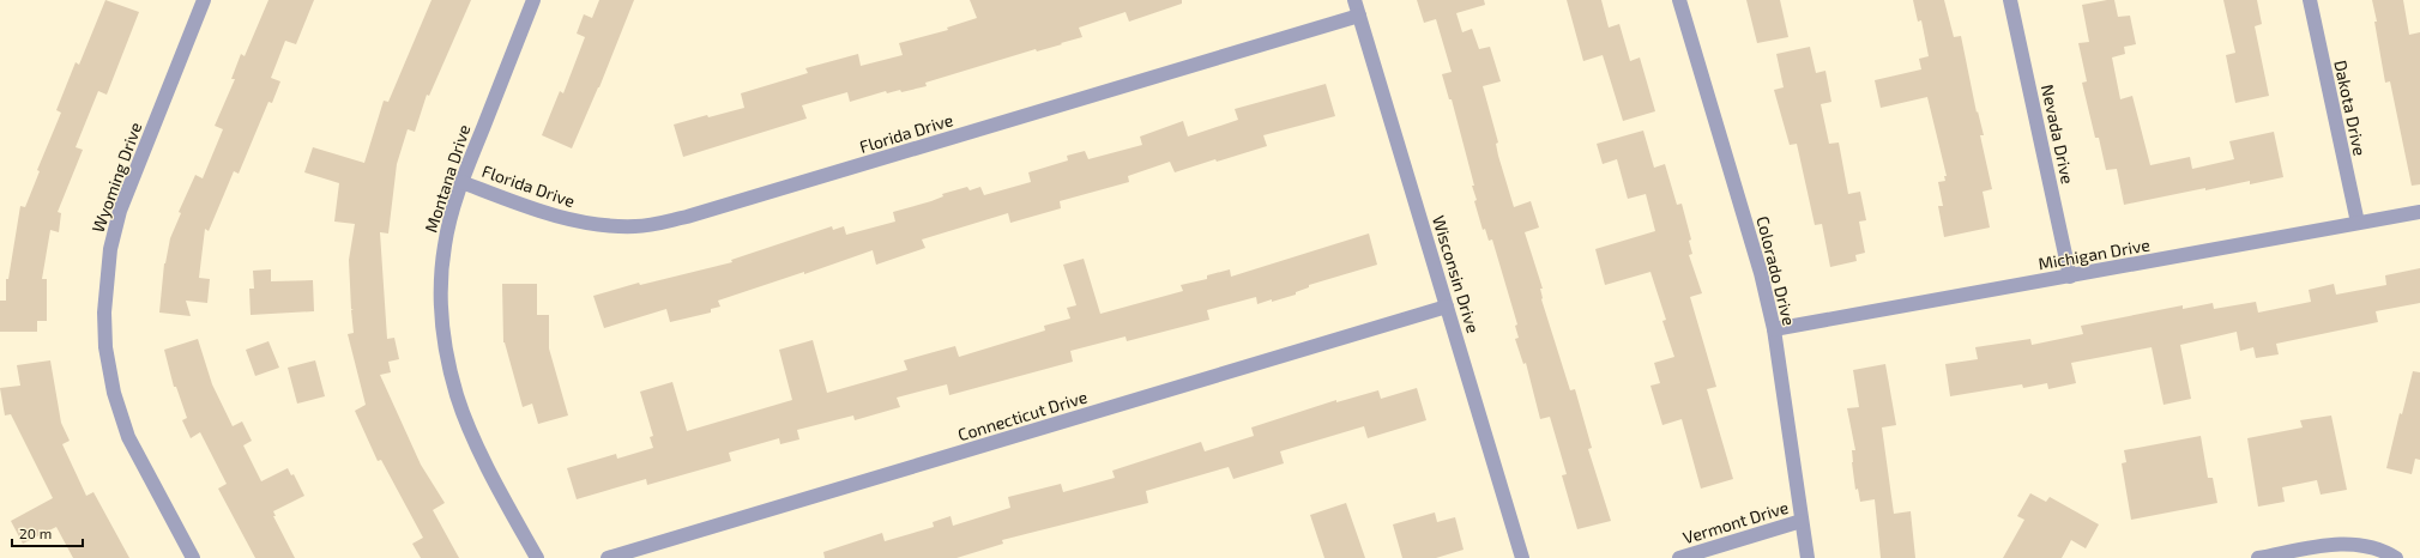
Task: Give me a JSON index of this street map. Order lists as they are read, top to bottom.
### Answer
{
  "streets": {
    "street": [
      "Dakota Drive",
      "Florida Drive",
      "Nevada Drive",
      "Wyoming Drive",
      "Montana Drive",
      "Michigan Drive",
      "Colorado Drive",
      "Wisconsin Drive",
      "Connecticut Drive",
      "Vermont Drive"
    ]
  },
  "crossings": [
    ["Dakota Drive", "Michigan Drive"],
    ["Florida Drive", "Montana Drive"],
    ["Florida Drive", "Wisconsin Drive"],
    ["Nevada Drive", "Michigan Drive"],
    ["Michigan Drive", "Colorado Drive"],
    ["Colorado Drive", "Vermont Drive"],
    ["Wisconsin Drive", "Connecticut Drive"]
  ],
  "scale_bar": "20 m"
}
